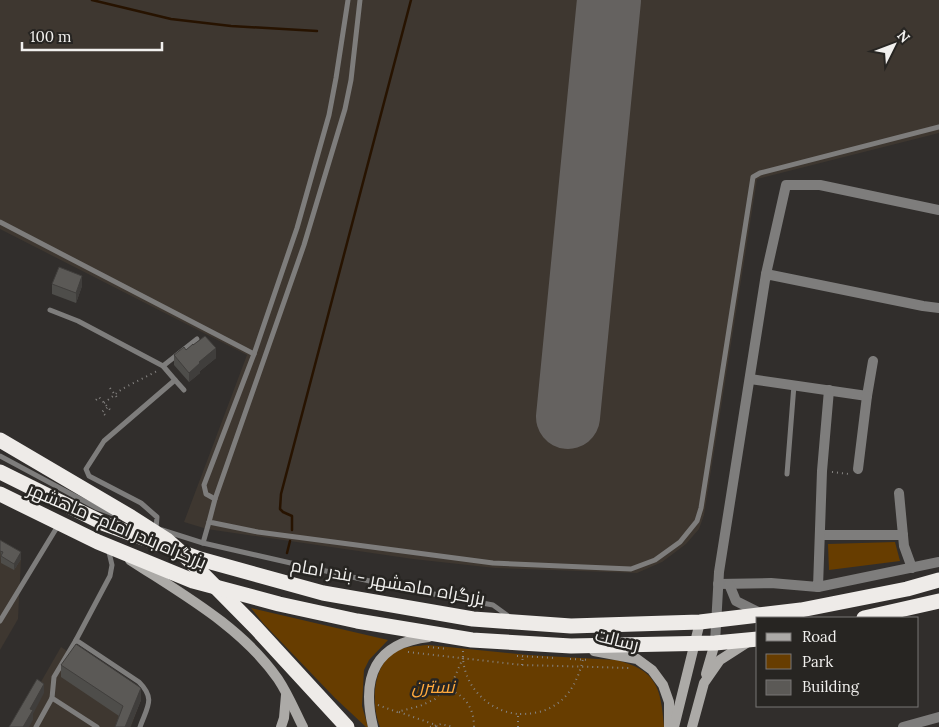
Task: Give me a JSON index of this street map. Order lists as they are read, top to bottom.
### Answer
{
  "streets": {
    "highway": ["بزرگراه بندر امام- ماهشهر", "بزرگراه ماهشهر - بندر امام"],
    "main road": ["رسالت"]
  },
  "crossings": [
    ["بزرگراه بندر امام- ماهشهر", "رسالت"]
  ],
  "parks": ["نسترن"],
  "legend": ["Road", "Park", "Building"],
  "scale_bar": "100 m",
  "north": "top right"
}
